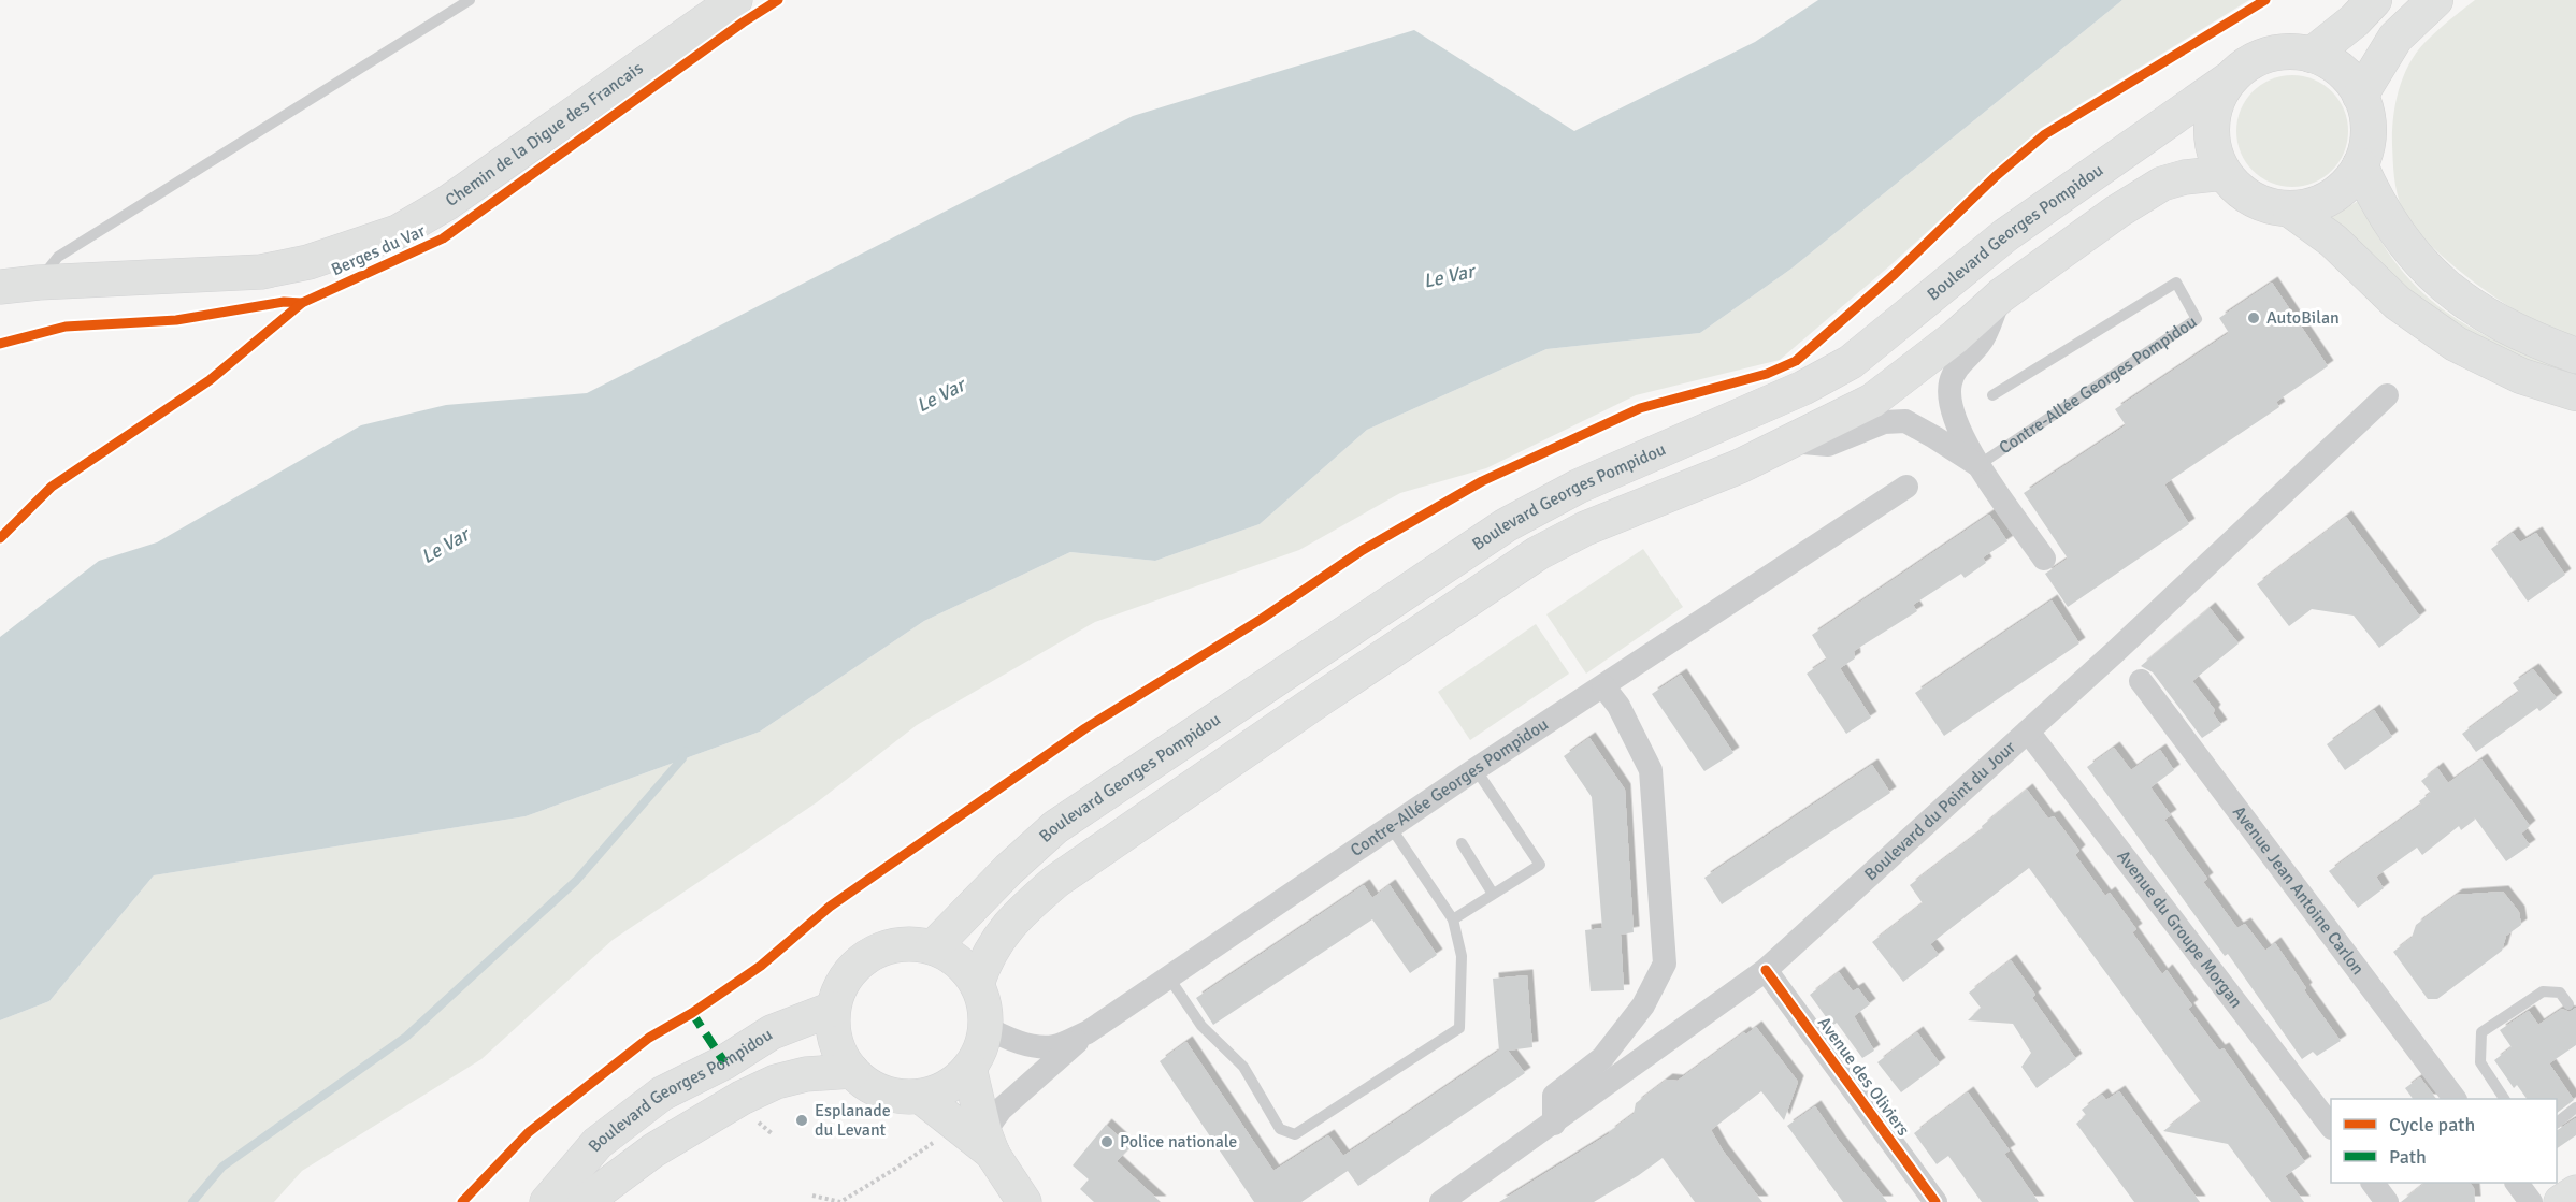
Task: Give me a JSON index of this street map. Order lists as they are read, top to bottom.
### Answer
{
  "streets": {
    "main road": ["Chemin de la Digue des Francais", "Boulevard Georges Pompidou"],
    "street": [
      "Contre-Allée Georges Pompidou",
      "Boulevard du Point du Jour",
      "Avenue Jean Antoine Carlon",
      "Avenue du Groupe Morgan",
      "Avenue des Oliviers"
    ],
    "cycle path": ["Berges du Var"]
  },
  "crossings": [
    ["Boulevard Georges Pompidou", "Contre-Allée Georges Pompidou"],
    ["Boulevard du Point du Jour", "Avenue du Groupe Morgan"],
    ["Boulevard du Point du Jour", "Avenue des Oliviers"]
  ],
  "water": ["Le Var"],
  "places": ["AutoBilan", "Esplanade du Levant", "Police nationale"],
  "legend": ["Cycle path", "Path"]
}
